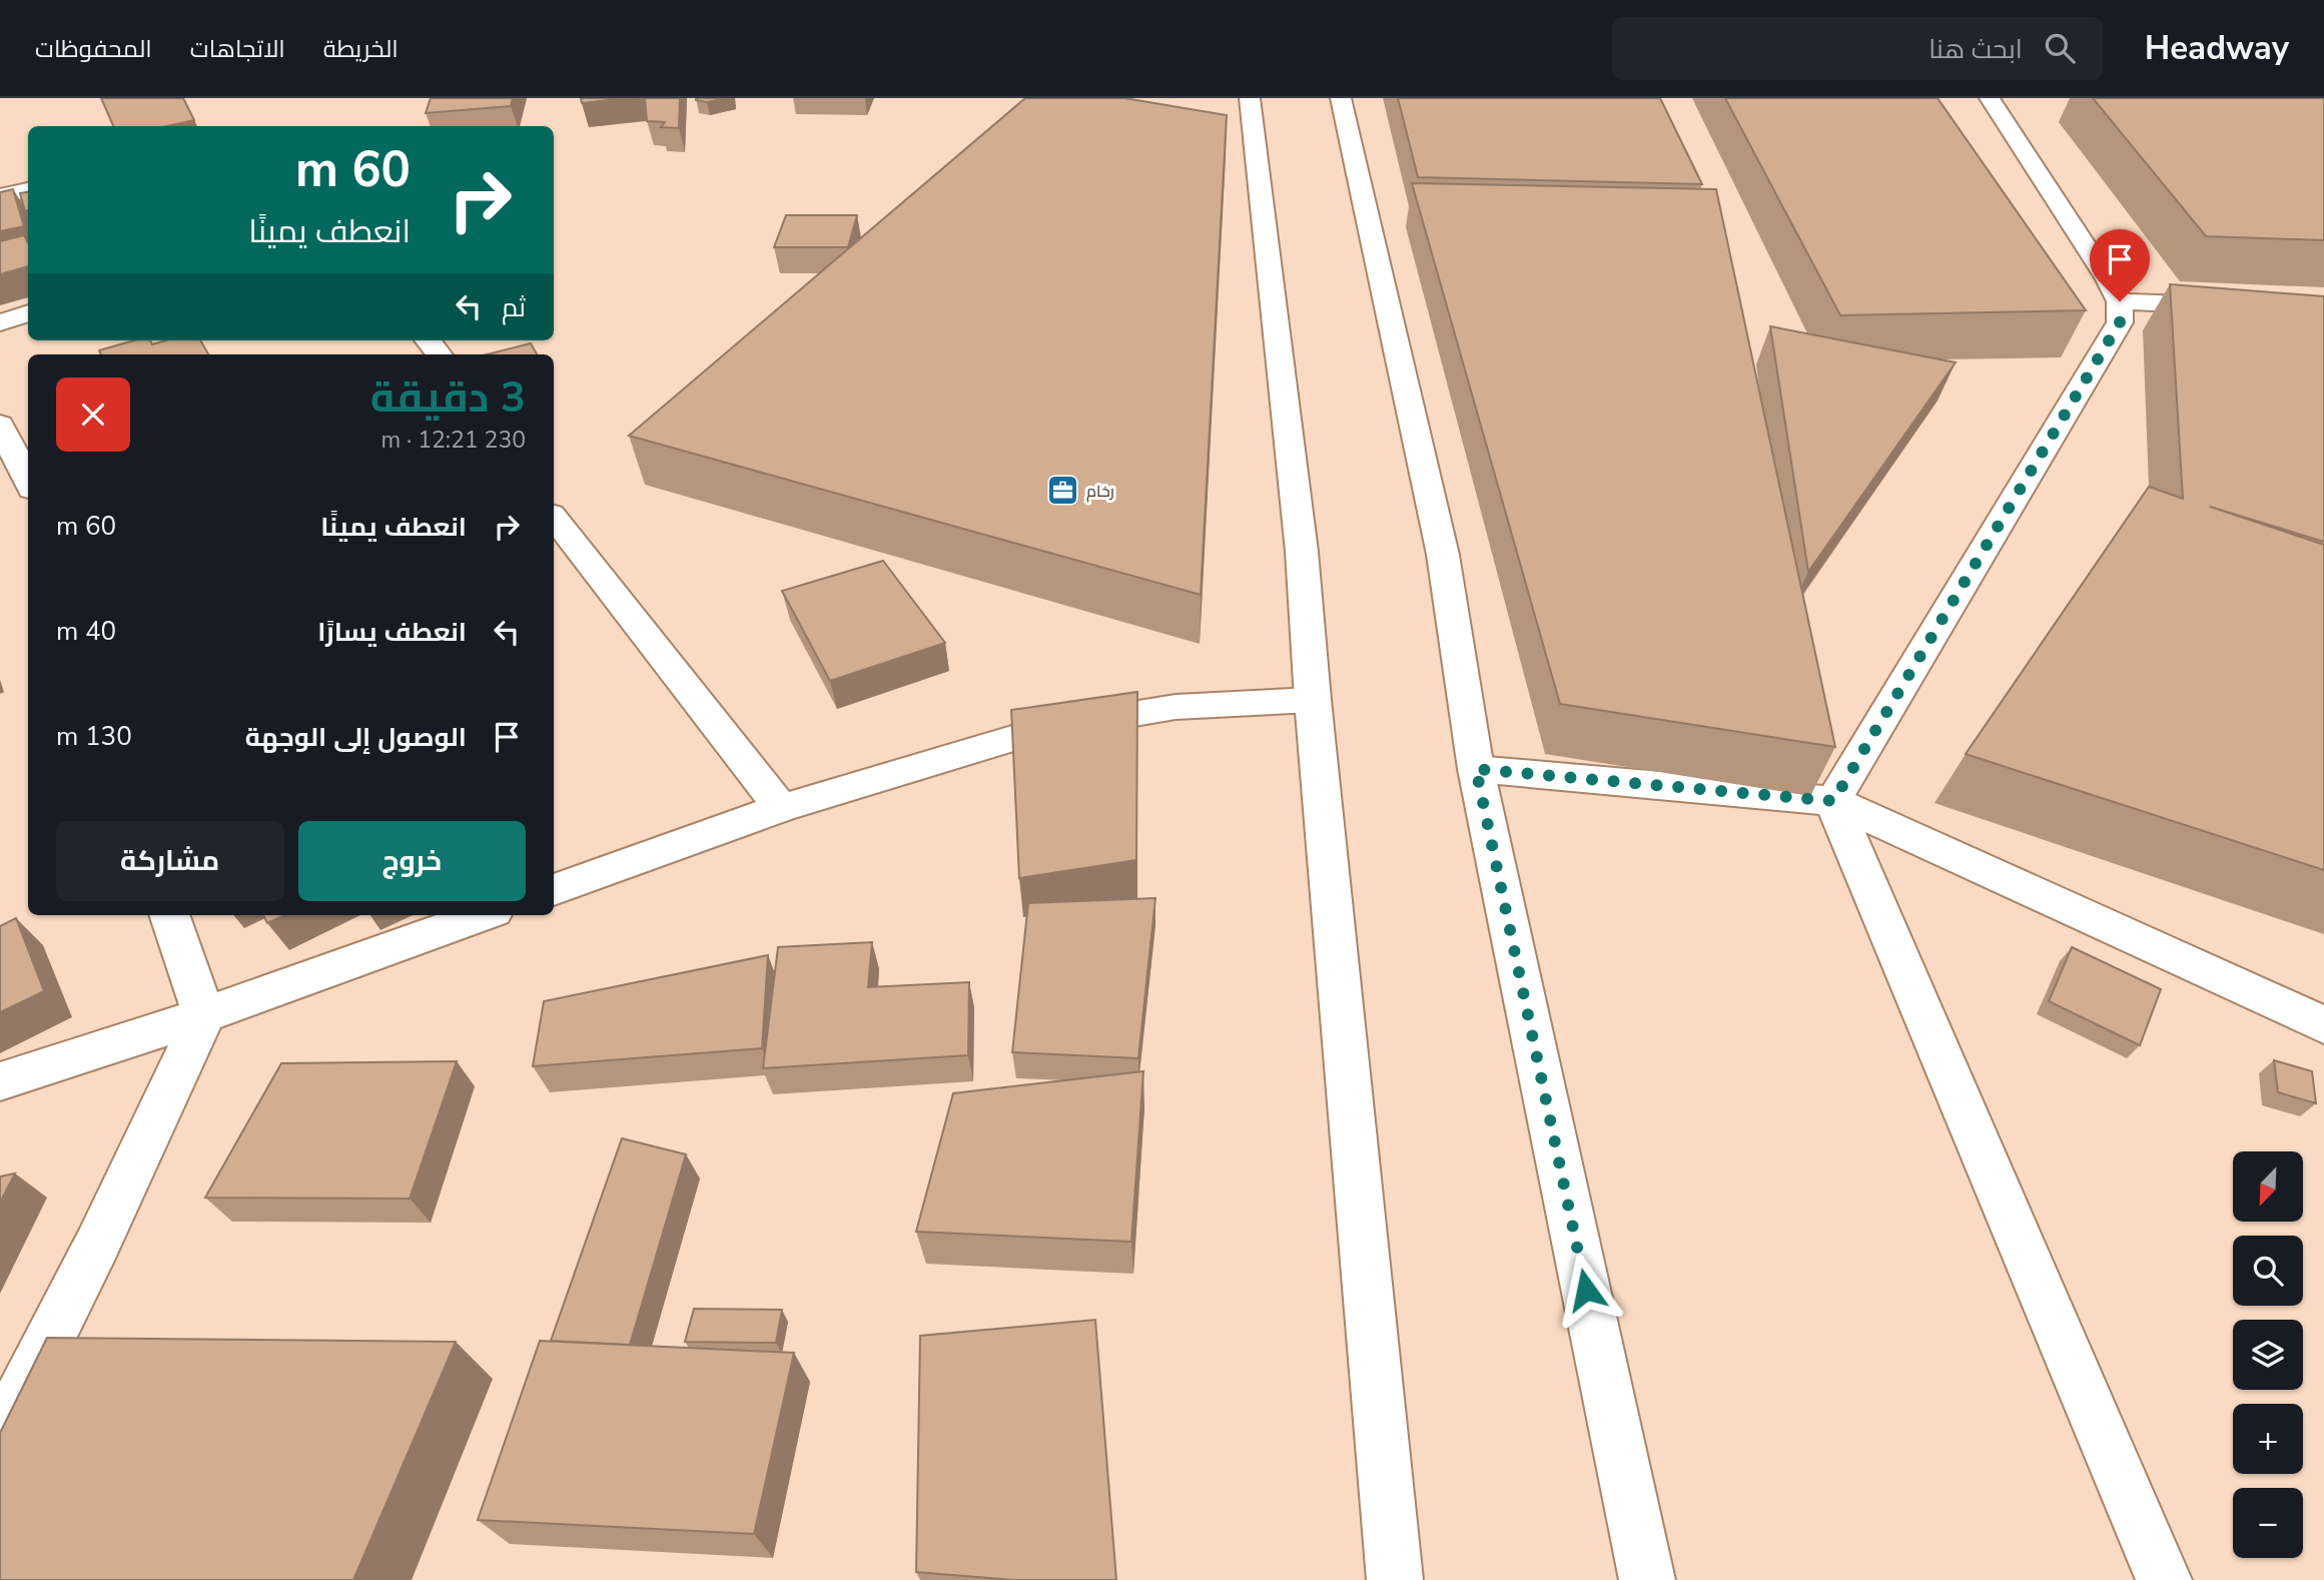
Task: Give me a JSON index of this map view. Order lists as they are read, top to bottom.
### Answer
{
  "places": {
    "office": ["رخام"]
  },
  "north": "bottom left",
  "page": {
    "header": "Headway",
    "search": "ابحث هنا",
    "nav": ["الخريطة", "الاتجاهات", "المحفوظات"],
    "turn": ["60 m", "انعطف يمينًا"],
    "then": "ثم",
    "heading": ["3 دقيقة", "230 m · 12:21"],
    "list": [
      {
        "name": "انعطف يمينًا",
        "value": "60 m"
      },
      {
        "name": "انعطف يسارًا",
        "value": "40 m"
      },
      {
        "name": "الوصول إلى الوجهة",
        "value": "130 m"
      }
    ],
    "buttons": ["خروج", "مشاركة"],
    "map_buttons": ["+", "−"]
  }
}
